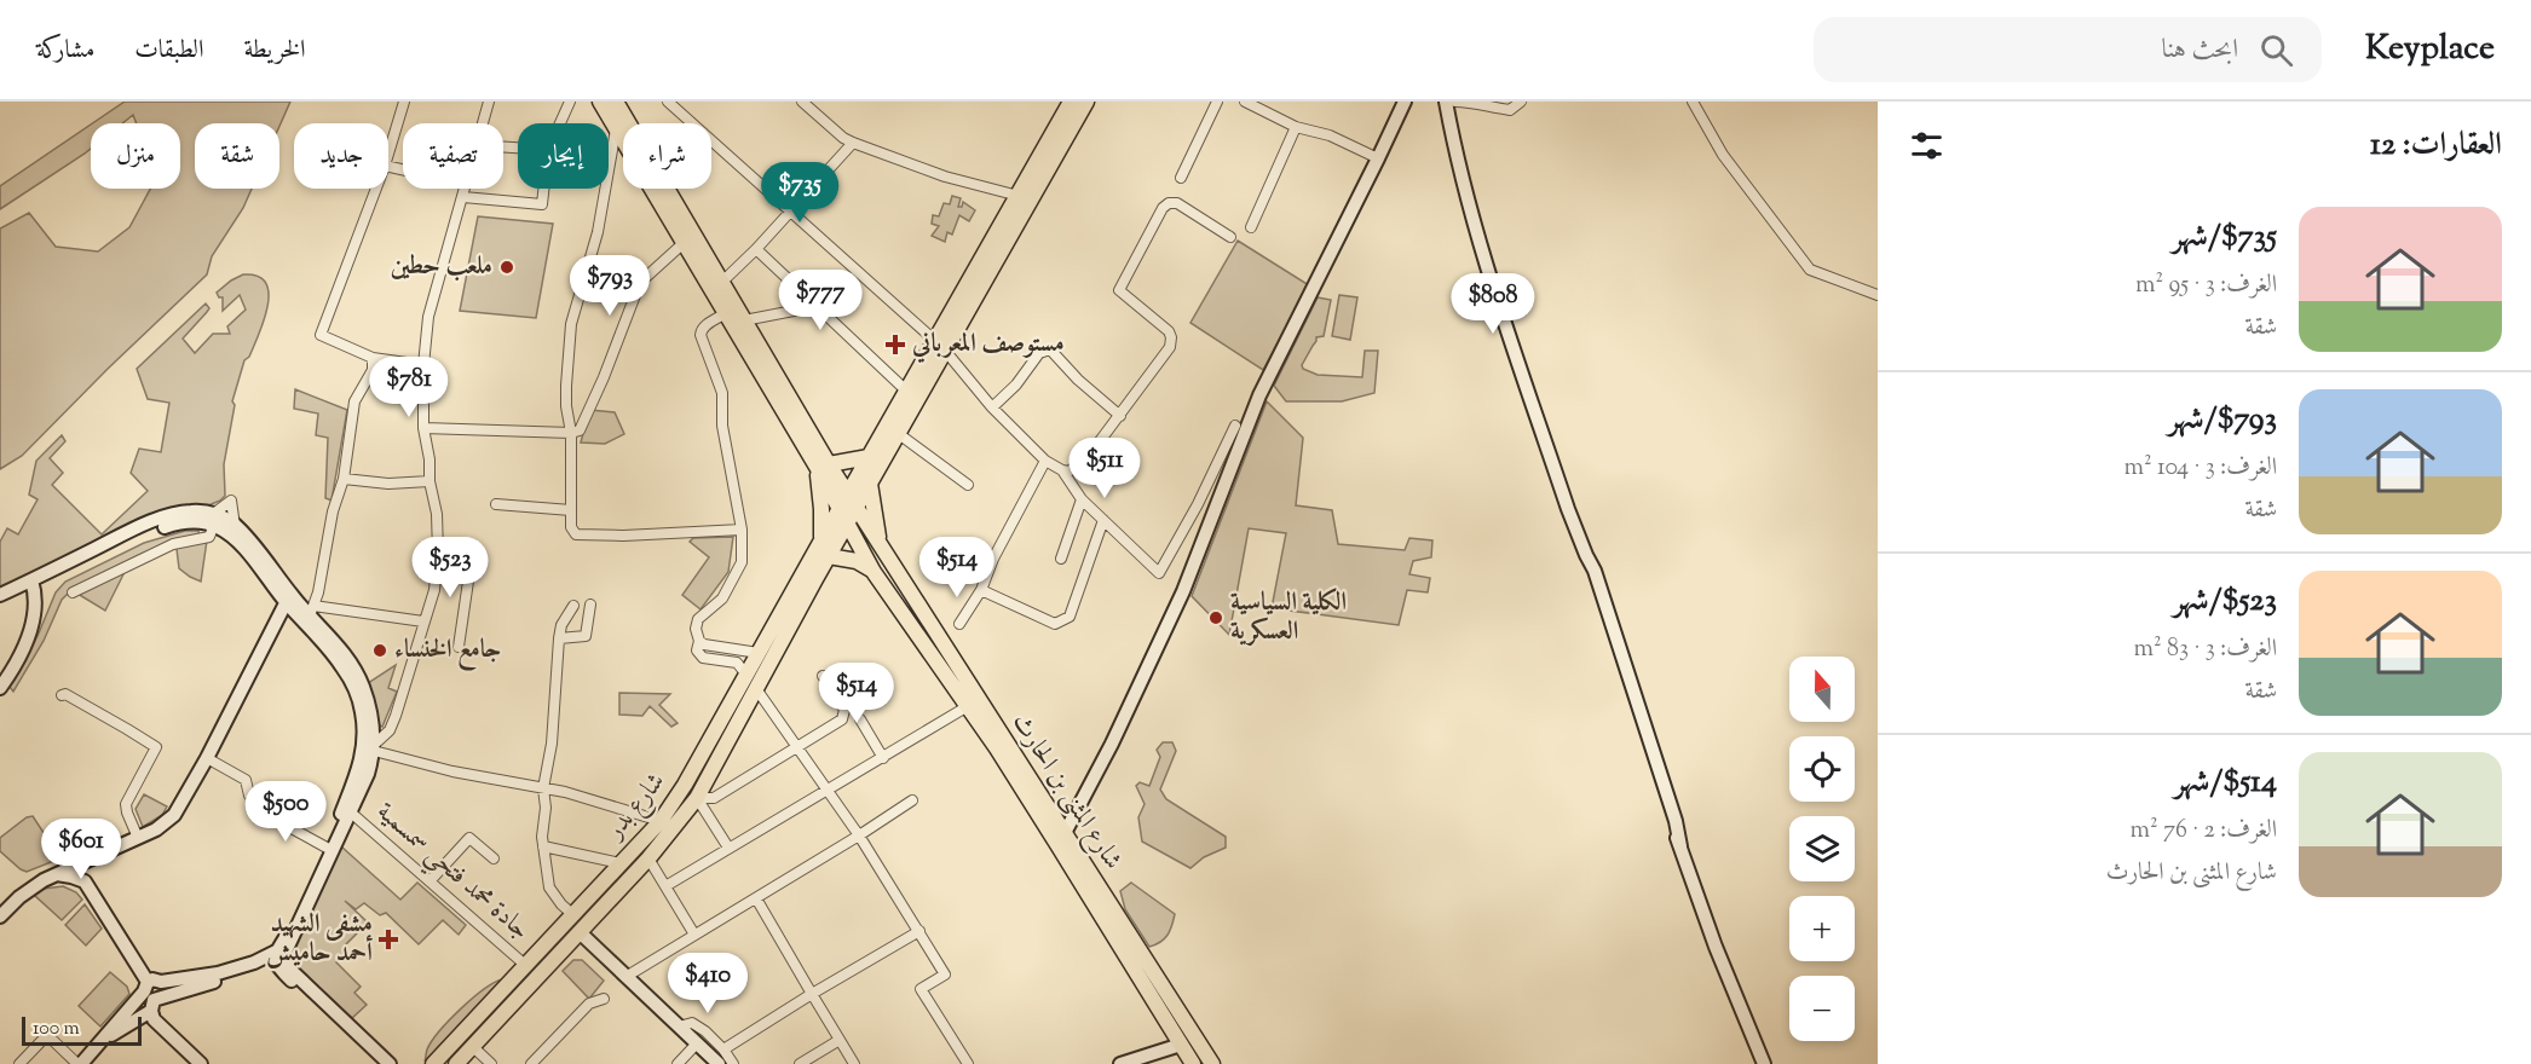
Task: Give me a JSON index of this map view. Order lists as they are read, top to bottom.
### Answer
{
  "streets": {
    "main road": ["شارع المثنى بن الحارث", "شارع بدر"],
    "street": ["جادة محمد فتحي سمسمية"]
  },
  "crossings": [
    ["شارع المثنى بن الحارث", "شارع بدر"],
    ["شارع بدر", "جادة محمد فتحي سمسمية"]
  ],
  "places": {
    "other": ["ملعب حطين", "الكلية السياسية العسكرية", "جامع الخنساء"],
    "health": ["مستوصف المعرباني", "مشفى الشهيد أحمد حاميش"]
  },
  "scale_bar": "100 m",
  "north": "top",
  "page": {
    "header": "Keyplace",
    "search": "ابحث هنا",
    "nav": ["الخريطة", "الطبقات", "مشاركة"],
    "heading": "العقارات: 12",
    "chip": [
      "شراء",
      "إيجار",
      "تصفية",
      "جديد",
      "شقة",
      "منزل"
    ],
    "price": [
      "$735",
      "$793",
      "$777",
      "$808",
      "$781",
      "$511",
      "$523",
      "$514",
      "$514",
      "$500",
      "$601",
      "$410"
    ],
    "list": [
      {
        "name": "$735/شهر",
        "note": "الغرف: 3 · 95 m² · شقة"
      },
      {
        "name": "$793/شهر",
        "note": "الغرف: 3 · 104 m² · شقة"
      },
      {
        "name": "$523/شهر",
        "note": "الغرف: 3 · 83 m² · شقة"
      },
      {
        "name": "$514/شهر",
        "note": "الغرف: 2 · 76 m² · شارع المثنى بن الحارث"
      }
    ],
    "map_buttons": ["+", "−"],
    "scale": "100 m"
  }
}
